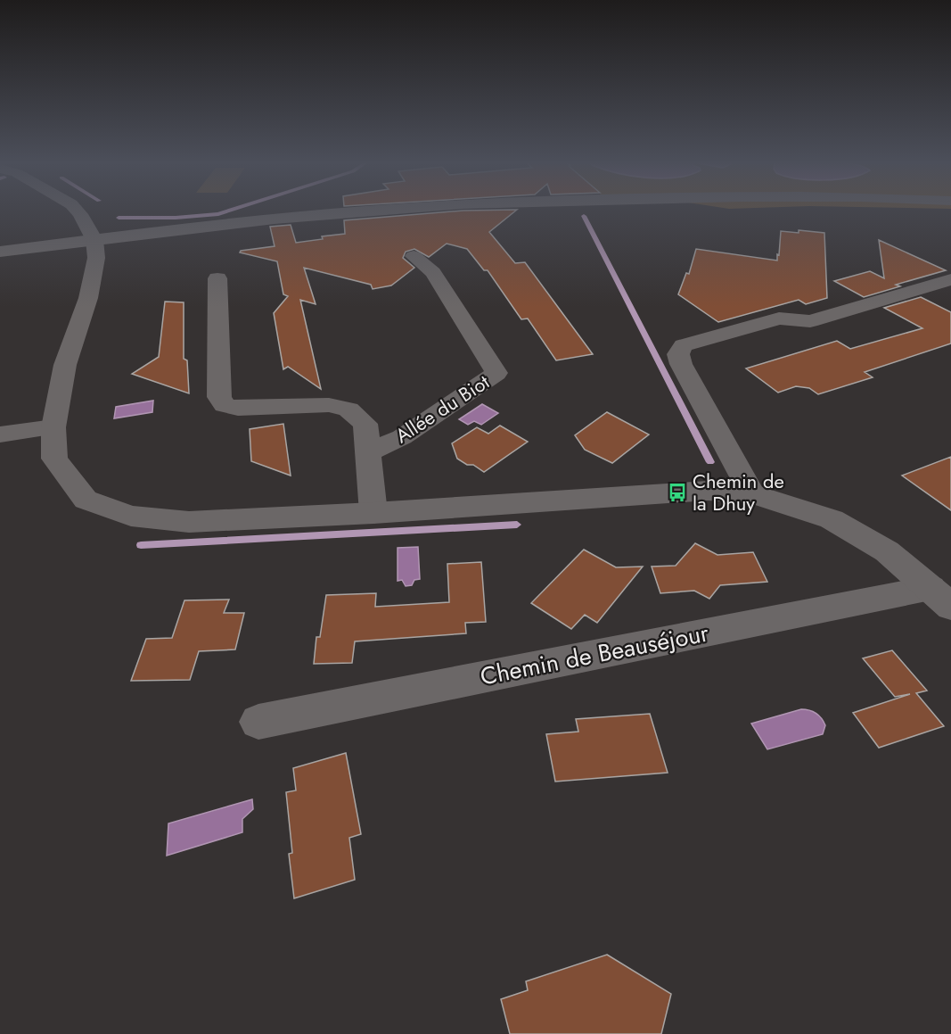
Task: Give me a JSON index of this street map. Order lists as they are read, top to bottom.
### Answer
{
  "streets": {
    "street": ["Allée du Biot", "Chemin de Beauséjour"]
  },
  "places": {
    "bus stop": ["Chemin de la Dhuy"]
  }
}
